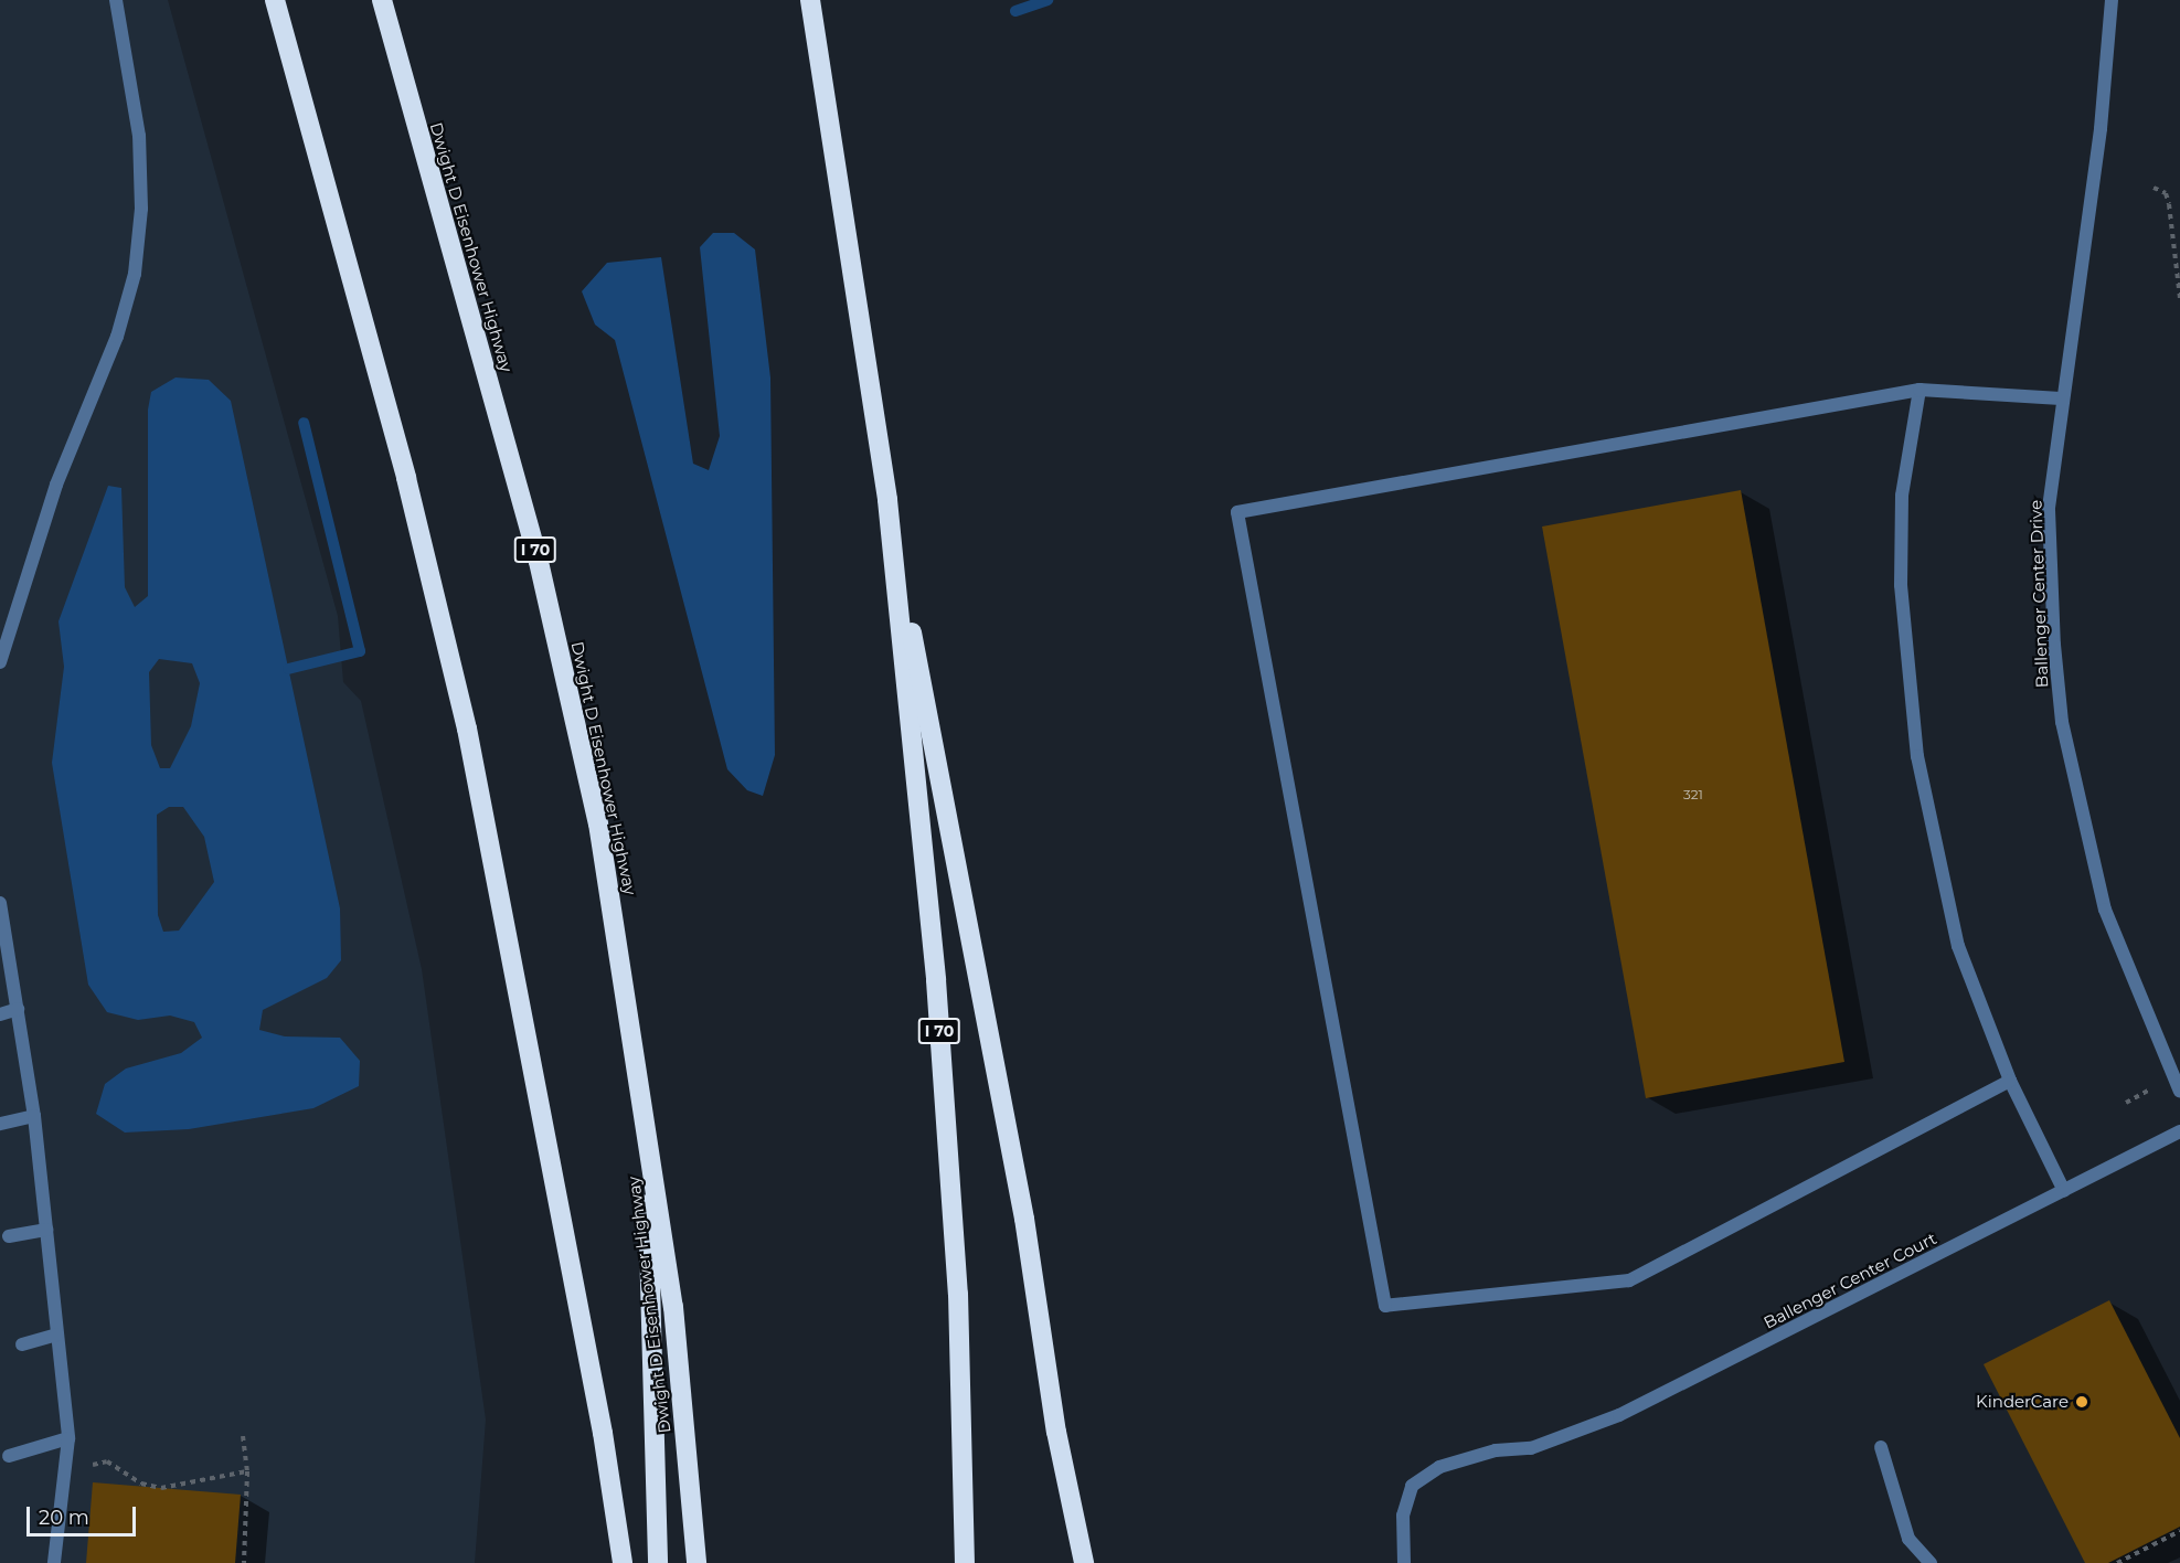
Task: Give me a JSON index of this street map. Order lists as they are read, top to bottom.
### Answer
{
  "streets": {
    "highway": ["Dwight D Eisenhower Highway", "I 70"],
    "street": ["Ballenger Center Drive", "Ballenger Center Court"]
  },
  "places": ["KinderCare"],
  "house_numbers": ["321"],
  "scale_bar": "20 m"
}
